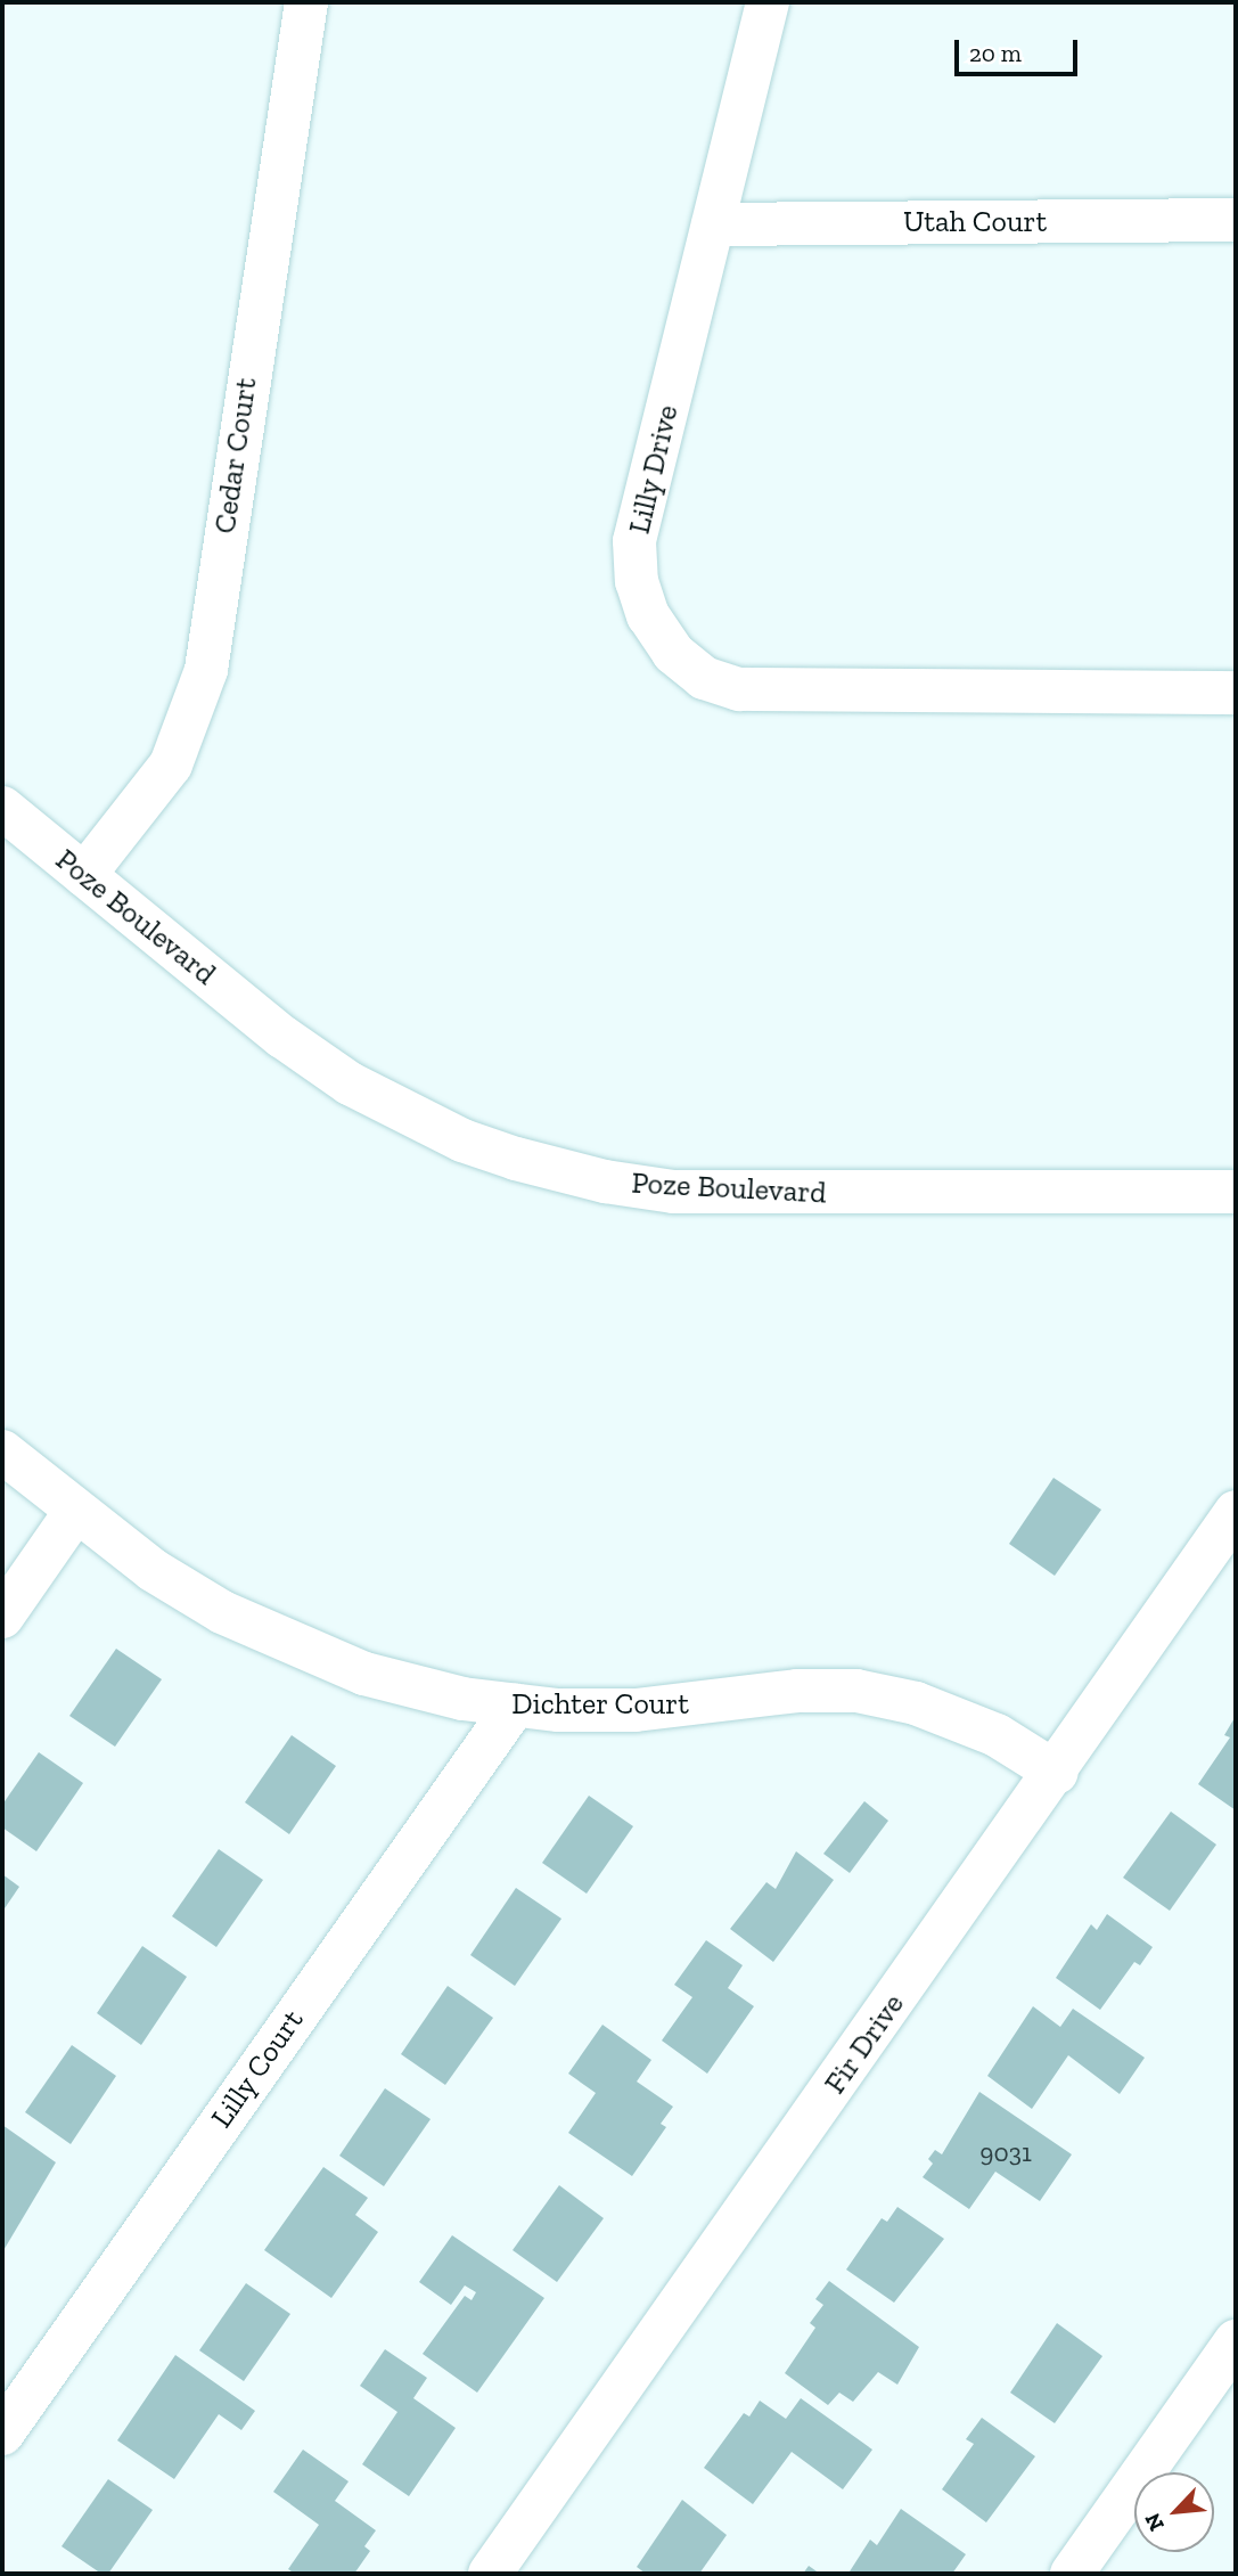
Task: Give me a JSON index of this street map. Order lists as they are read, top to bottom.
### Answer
{
  "streets": {
    "street": [
      "Utah Court",
      "Cedar Court",
      "Lilly Drive",
      "Poze Boulevard",
      "Dichter Court",
      "Fir Drive",
      "Lilly Court"
    ]
  },
  "crossings": [
    ["Utah Court", "Lilly Drive"],
    ["Cedar Court", "Poze Boulevard"],
    ["Dichter Court", "Fir Drive"],
    ["Dichter Court", "Lilly Court"]
  ],
  "house_numbers": ["9031"],
  "scale_bar": "20 m",
  "north": "bottom left"
}
